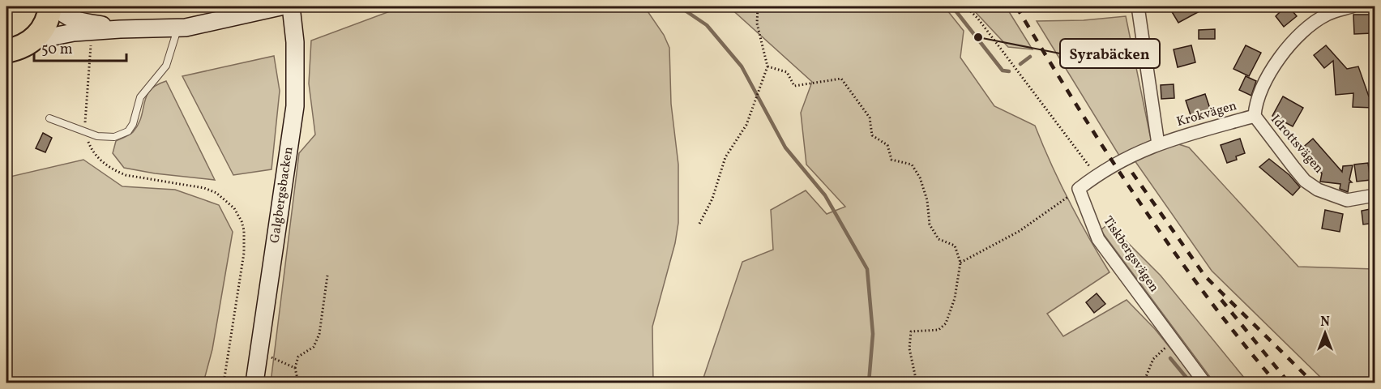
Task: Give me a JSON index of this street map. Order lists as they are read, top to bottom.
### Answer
{
  "streets": {
    "street": [
      "Krokvägen",
      "Idrottsvägen",
      "Galgbergsbacken",
      "Tiskbergsvägen"
    ]
  },
  "crossings": [
    ["Krokvägen", "Idrottsvägen"]
  ],
  "places": ["Syrabäcken"],
  "scale_bar": "50 m",
  "north": "top"
}
